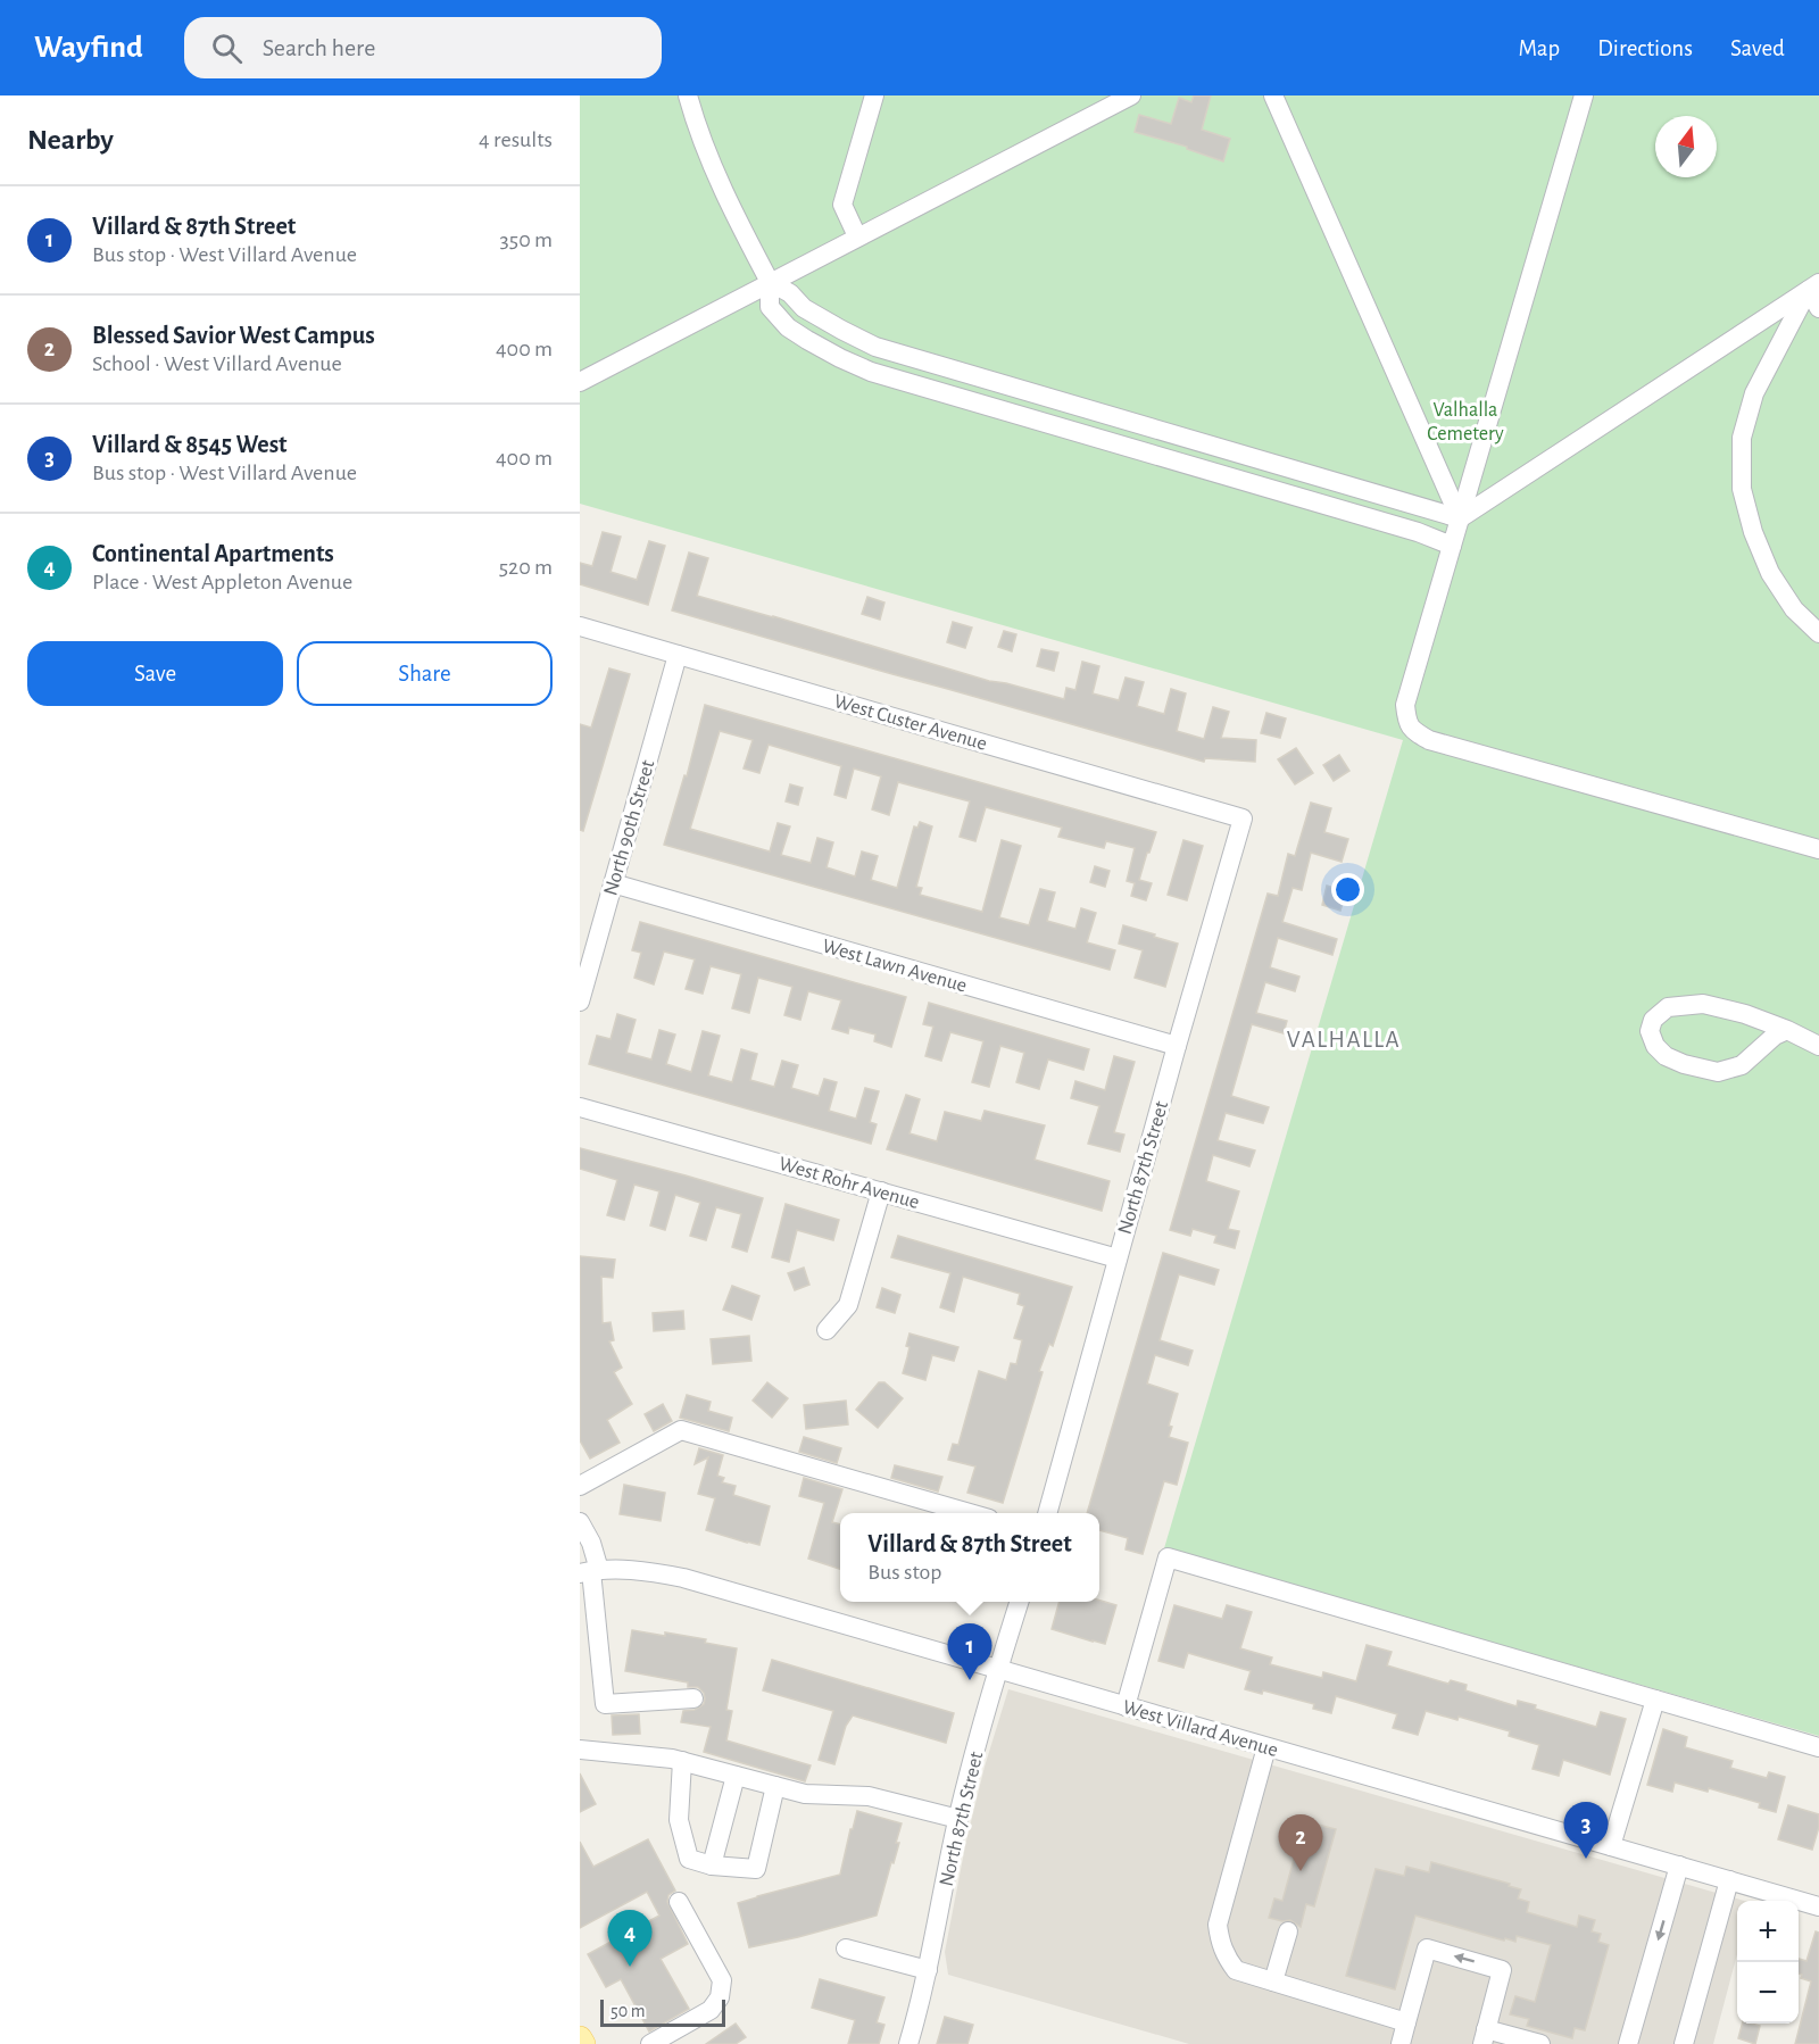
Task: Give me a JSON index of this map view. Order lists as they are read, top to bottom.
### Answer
{
  "streets": {
    "street": [
      "West Custer Avenue",
      "North 90th Street",
      "West Lawn Avenue",
      "North 87th Street",
      "West Rohr Avenue",
      "West Villard Avenue"
    ]
  },
  "crossings": [
    ["West Custer Avenue", "North 90th Street"],
    ["West Custer Avenue", "North 87th Street"],
    ["North 90th Street", "West Lawn Avenue"],
    ["West Lawn Avenue", "North 87th Street"],
    ["North 87th Street", "West Rohr Avenue"],
    ["North 87th Street", "West Villard Avenue"]
  ],
  "districts": ["VALHALLA"],
  "parks": ["Valhalla Cemetery"],
  "scale_bar": "50 m",
  "north": "top",
  "page": {
    "header": "Wayfind",
    "search": "Search here",
    "nav": ["Map", "Directions", "Saved"],
    "heading": ["Nearby", "4 results"],
    "list": [
      {
        "mark": "1",
        "name": "Villard & 87th Street",
        "note": "Bus stop · West Villard Avenue",
        "value": "350 m"
      },
      {
        "mark": "2",
        "name": "Blessed Savior West Campus",
        "note": "School · West Villard Avenue",
        "value": "400 m"
      },
      {
        "mark": "3",
        "name": "Villard & 8545 West",
        "note": "Bus stop · West Villard Avenue",
        "value": "400 m"
      },
      {
        "mark": "4",
        "name": "Continental Apartments",
        "note": "Place · West Appleton Avenue",
        "value": "520 m"
      }
    ],
    "buttons": ["Save", "Share"],
    "popup": ["Villard & 87th Street", "Bus stop"],
    "pins": [
      "1",
      "3",
      "2",
      "4"
    ],
    "map_buttons": ["+", "−"],
    "scale": "50 m"
  }
}
